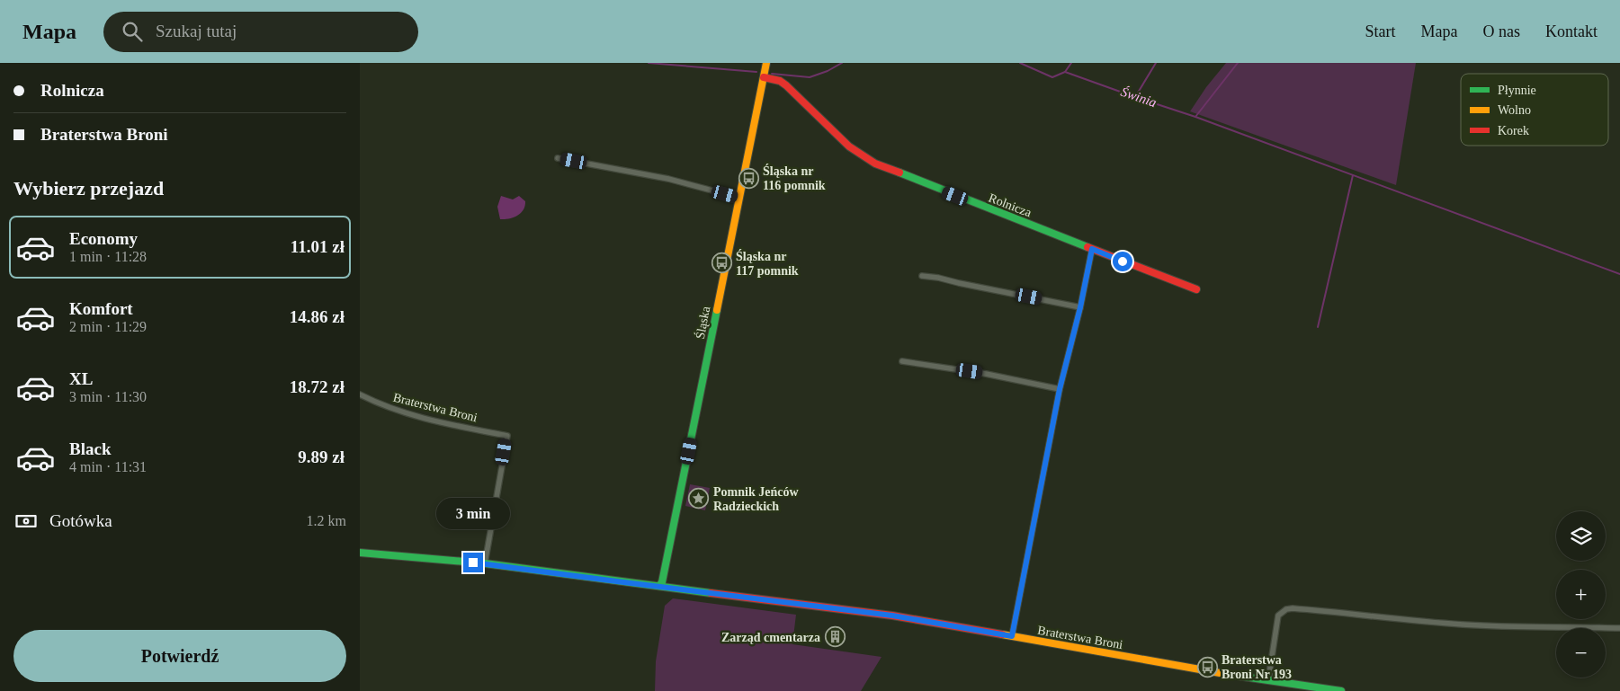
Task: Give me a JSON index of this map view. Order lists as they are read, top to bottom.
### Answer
{
  "streets": {
    "street": ["Rolnicza", "Śląska", "Braterstwa Broni"]
  },
  "crossings": [
    ["Rolnicza", "Śląska"],
    ["Śląska", "Braterstwa Broni"]
  ],
  "water": ["Świnia"],
  "places": {
    "bus stop": ["Śląska nr 116 pomnik", "Śląska nr 117 pomnik", "Braterstwa Broni Nr 193"],
    "place": ["Pomnik Jeńców Radzieckich"],
    "building": ["Zarząd cmentarza"]
  },
  "legend": ["Płynnie", "Wolno", "Korek"],
  "page": {
    "header": "Mapa",
    "search": "Szukaj tutaj",
    "nav": [
      "Start",
      "Mapa",
      "O nas",
      "Kontakt"
    ],
    "banner": ["Rolnicza", "Braterstwa Broni"],
    "heading": "Wybierz przejazd",
    "list": [
      {
        "name": "Economy",
        "note": "1 min · 11:28",
        "value": "11.01 zł"
      },
      {
        "name": "Komfort",
        "note": "2 min · 11:29",
        "value": "14.86 zł"
      },
      {
        "name": "XL",
        "note": "3 min · 11:30",
        "value": "18.72 zł"
      },
      {
        "name": "Black",
        "note": "4 min · 11:31",
        "value": "9.89 zł"
      }
    ],
    "pay": ["Gotówka", "1.2 km"],
    "bubble": "3 min",
    "map_buttons": ["+", "−"],
    "buttons": "Potwierdź"
  }
}
